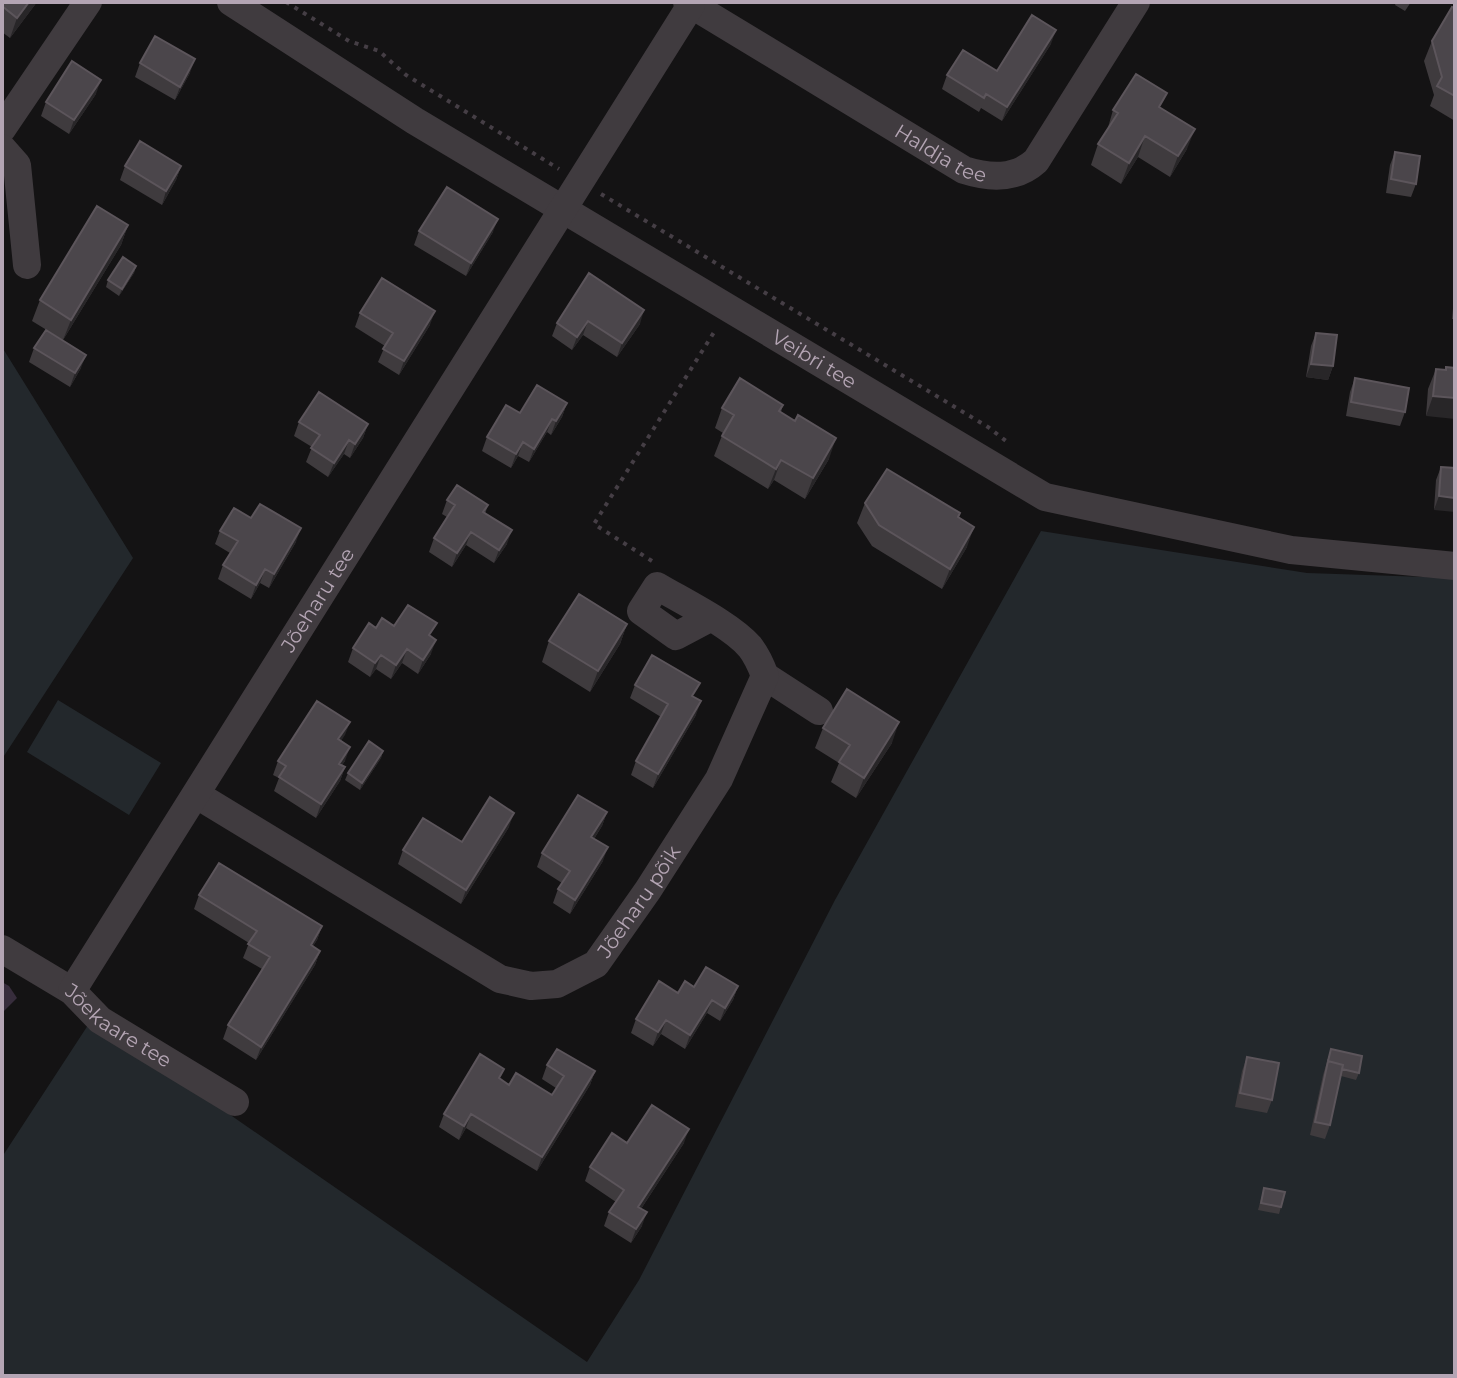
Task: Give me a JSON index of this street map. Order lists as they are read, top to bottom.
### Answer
{
  "streets": {
    "street": [
      "Haldja tee",
      "Veibri tee",
      "Jõeharu tee",
      "Jõeharu põik",
      "Jõekaare tee"
    ]
  },
  "crossings": [
    ["Haldja tee", "Veibri tee"],
    ["Haldja tee", "Jõeharu tee"],
    ["Veibri tee", "Jõeharu tee"],
    ["Jõeharu tee", "Jõeharu põik"],
    ["Jõeharu tee", "Jõekaare tee"]
  ]
}
